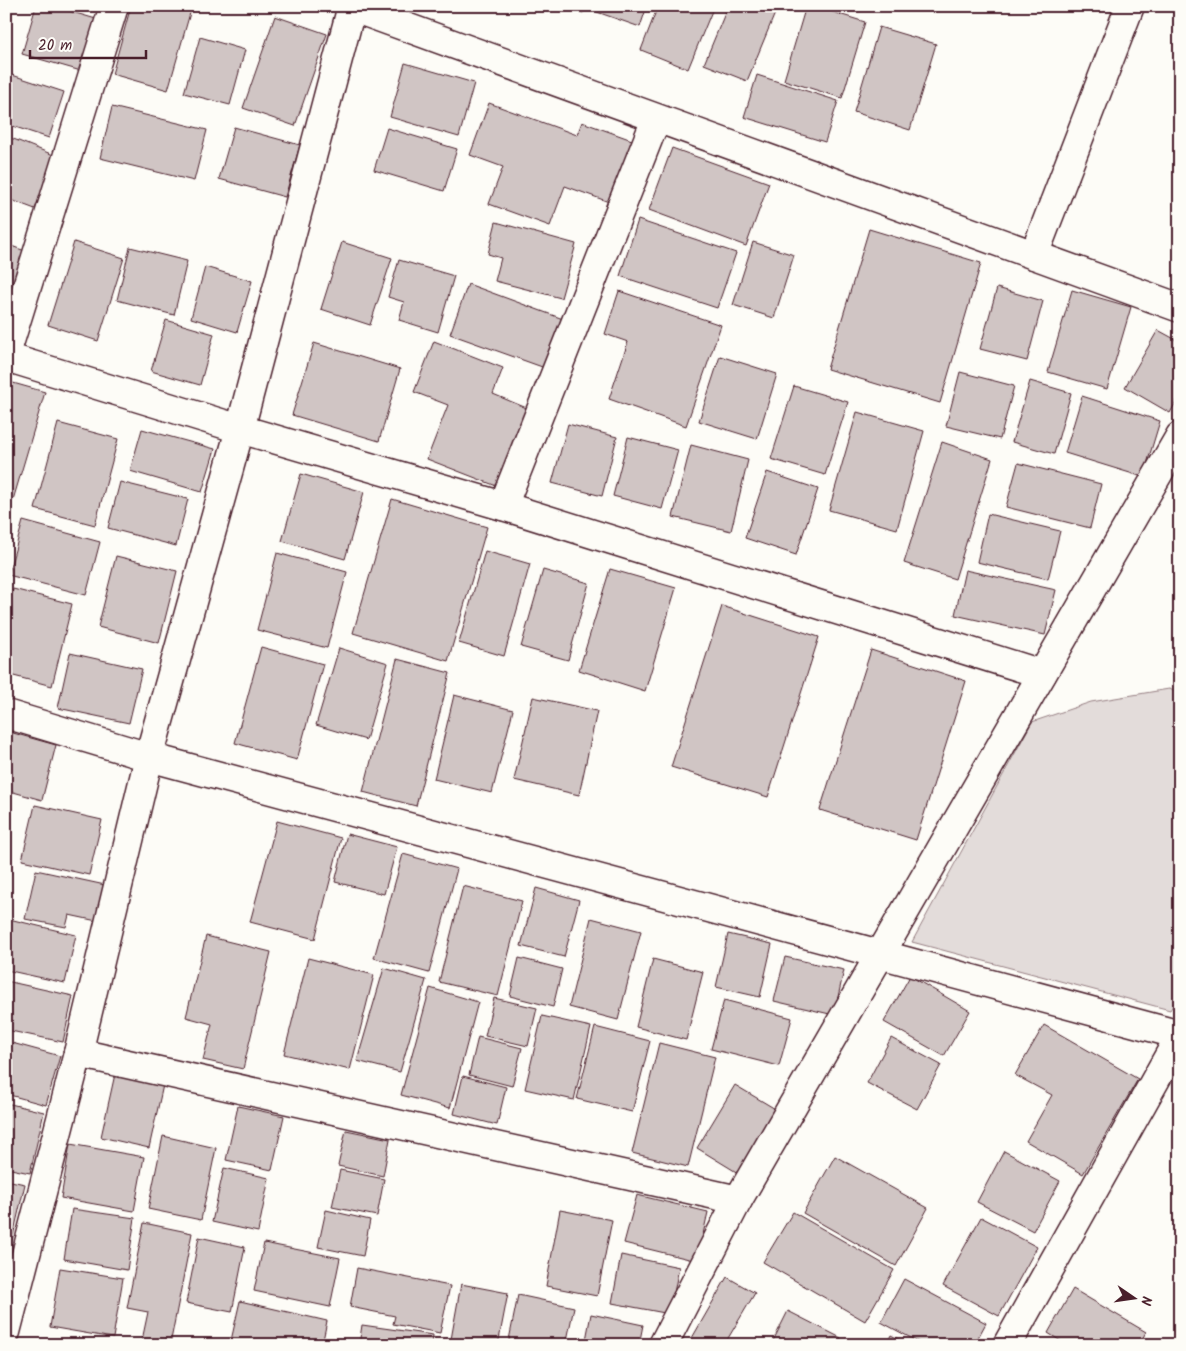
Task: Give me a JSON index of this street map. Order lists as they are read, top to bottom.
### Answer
{
  "scale_bar": "20 m",
  "north": "right"
}
